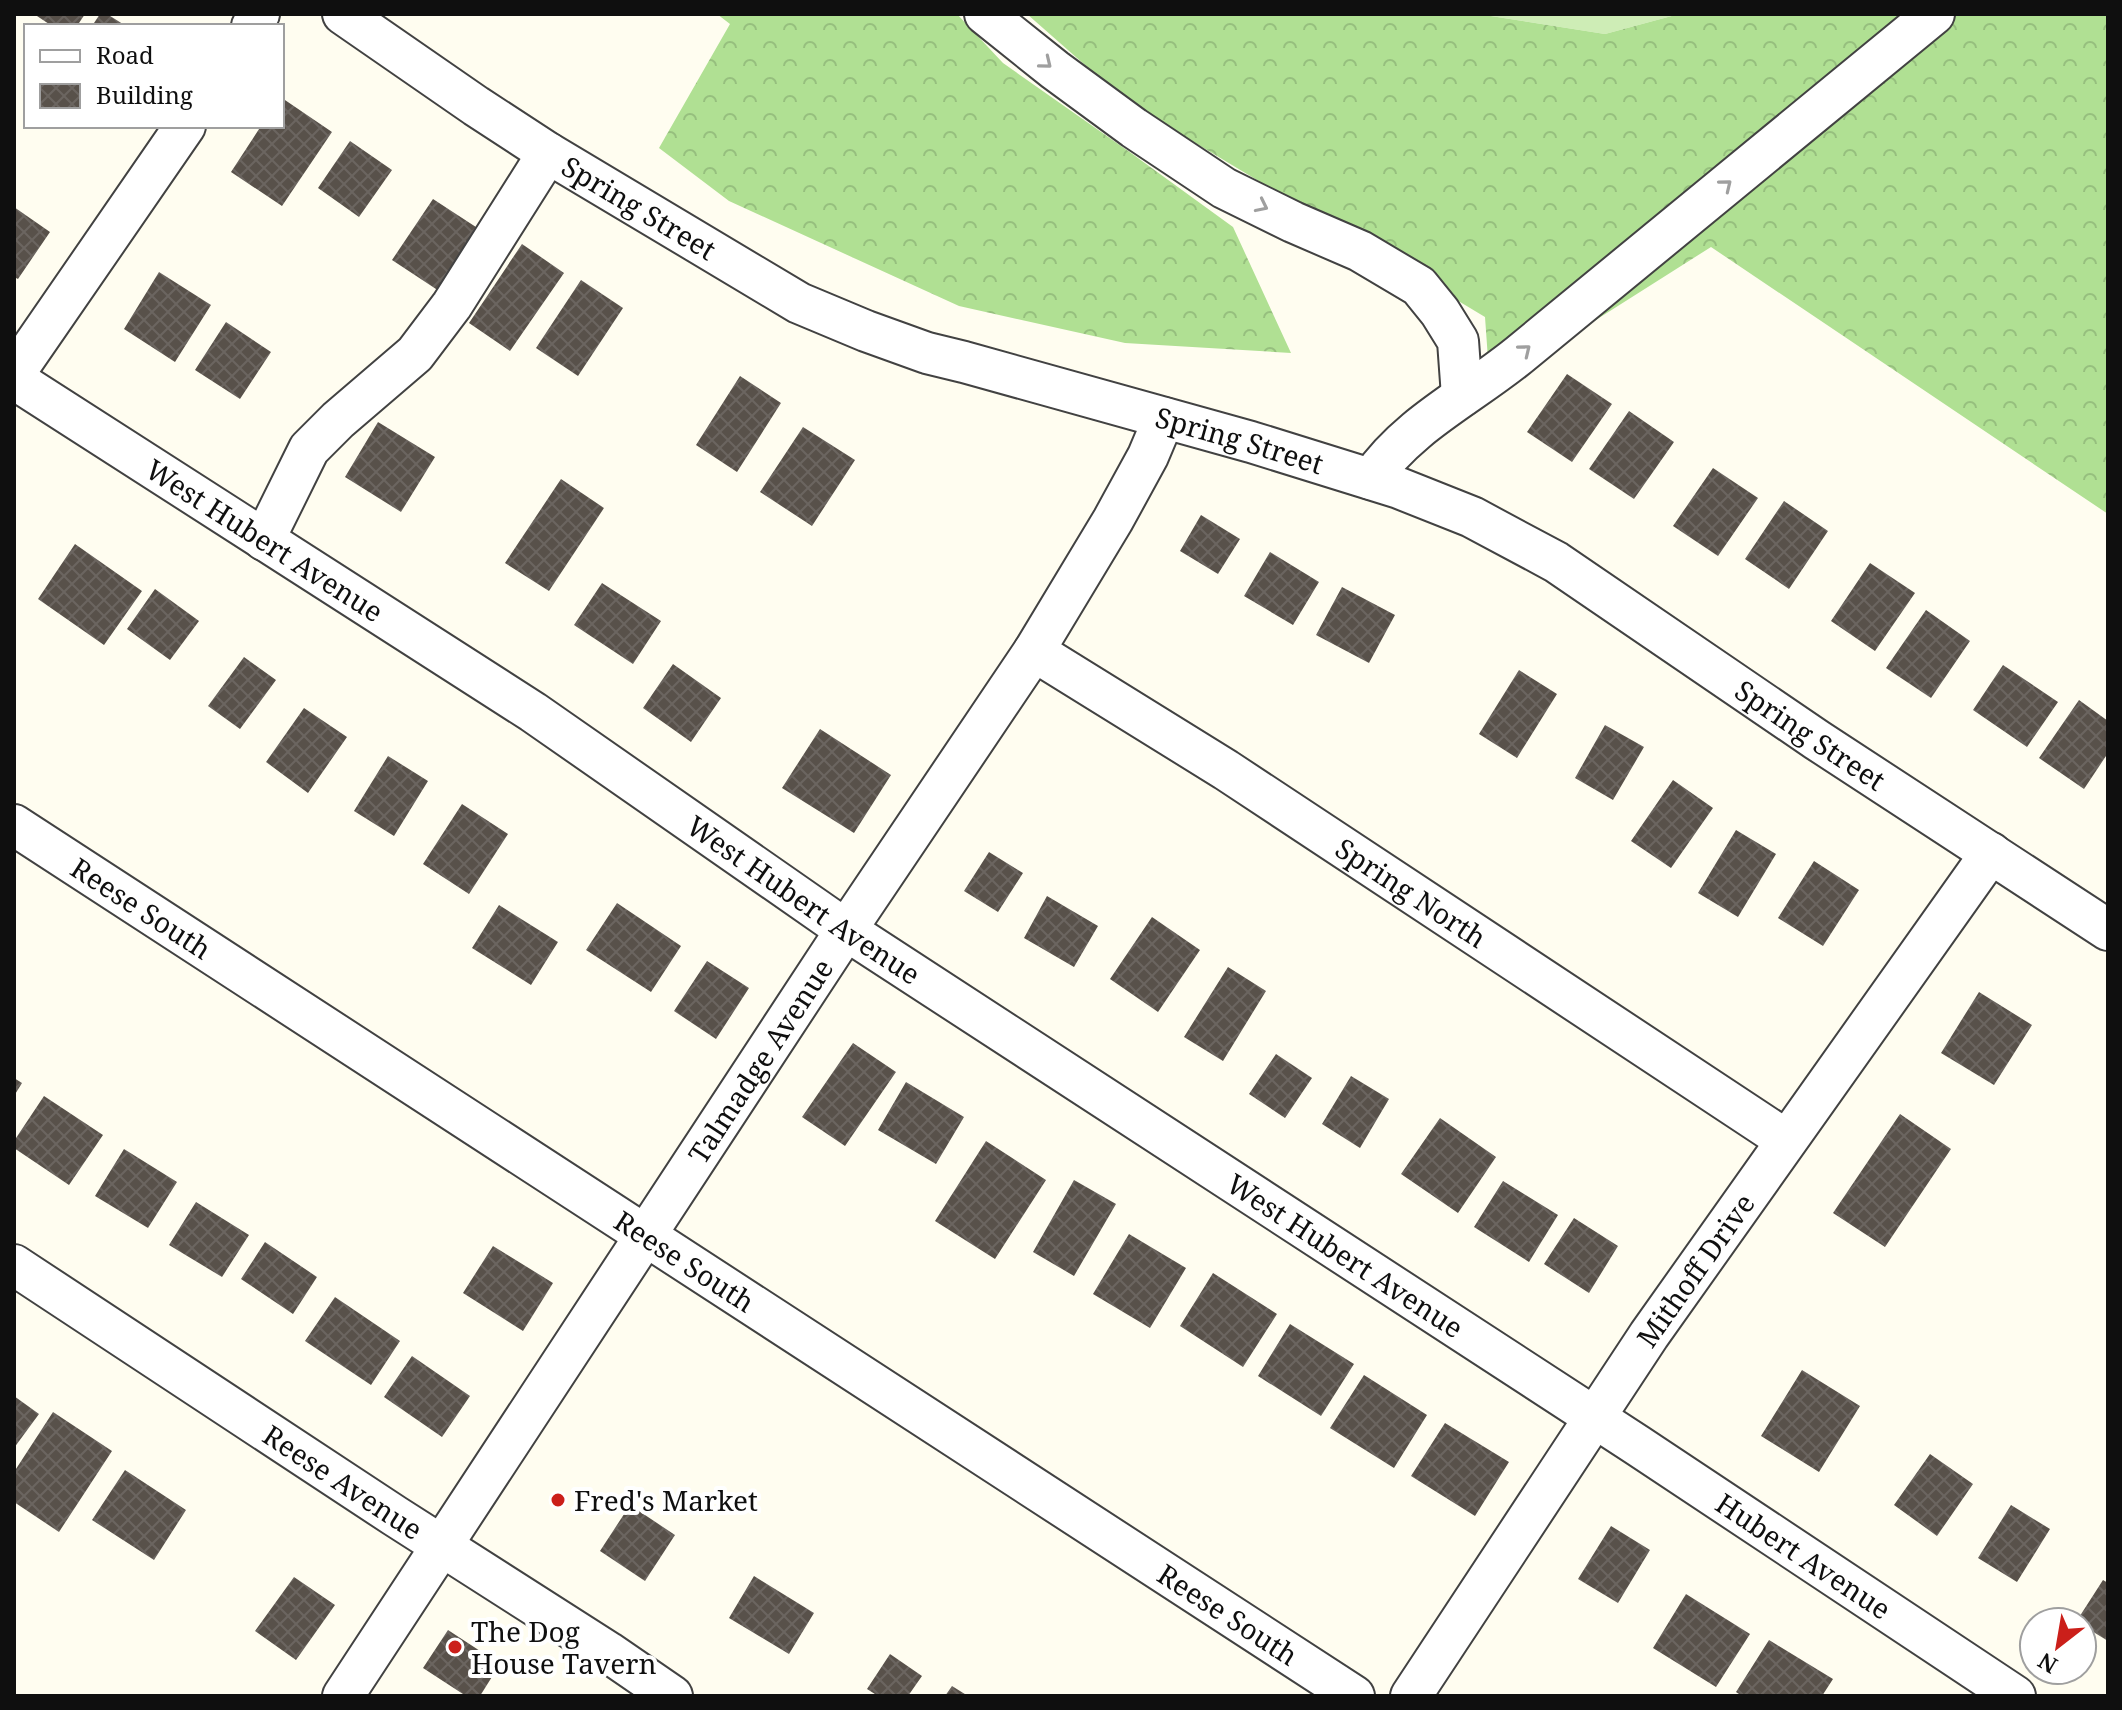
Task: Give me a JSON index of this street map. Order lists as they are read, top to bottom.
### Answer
{
  "streets": {
    "street": [
      "Spring Street",
      "West Hubert Avenue",
      "Spring North",
      "Reese South",
      "Talmadge Avenue",
      "Mithoff Drive",
      "Reese Avenue",
      "Hubert Avenue"
    ]
  },
  "crossings": [
    ["Spring Street", "Talmadge Avenue"],
    ["Spring Street", "Mithoff Drive"],
    ["West Hubert Avenue", "Talmadge Avenue"],
    ["West Hubert Avenue", "Mithoff Drive"],
    ["West Hubert Avenue", "Hubert Avenue"],
    ["Spring North", "Talmadge Avenue"],
    ["Spring North", "Mithoff Drive"],
    ["Reese South", "Talmadge Avenue"],
    ["Talmadge Avenue", "Reese Avenue"],
    ["Mithoff Drive", "Hubert Avenue"]
  ],
  "places": ["Fred's Market", "The Dog House Tavern"],
  "legend": ["Road", "Building"],
  "north": "bottom left"
}
